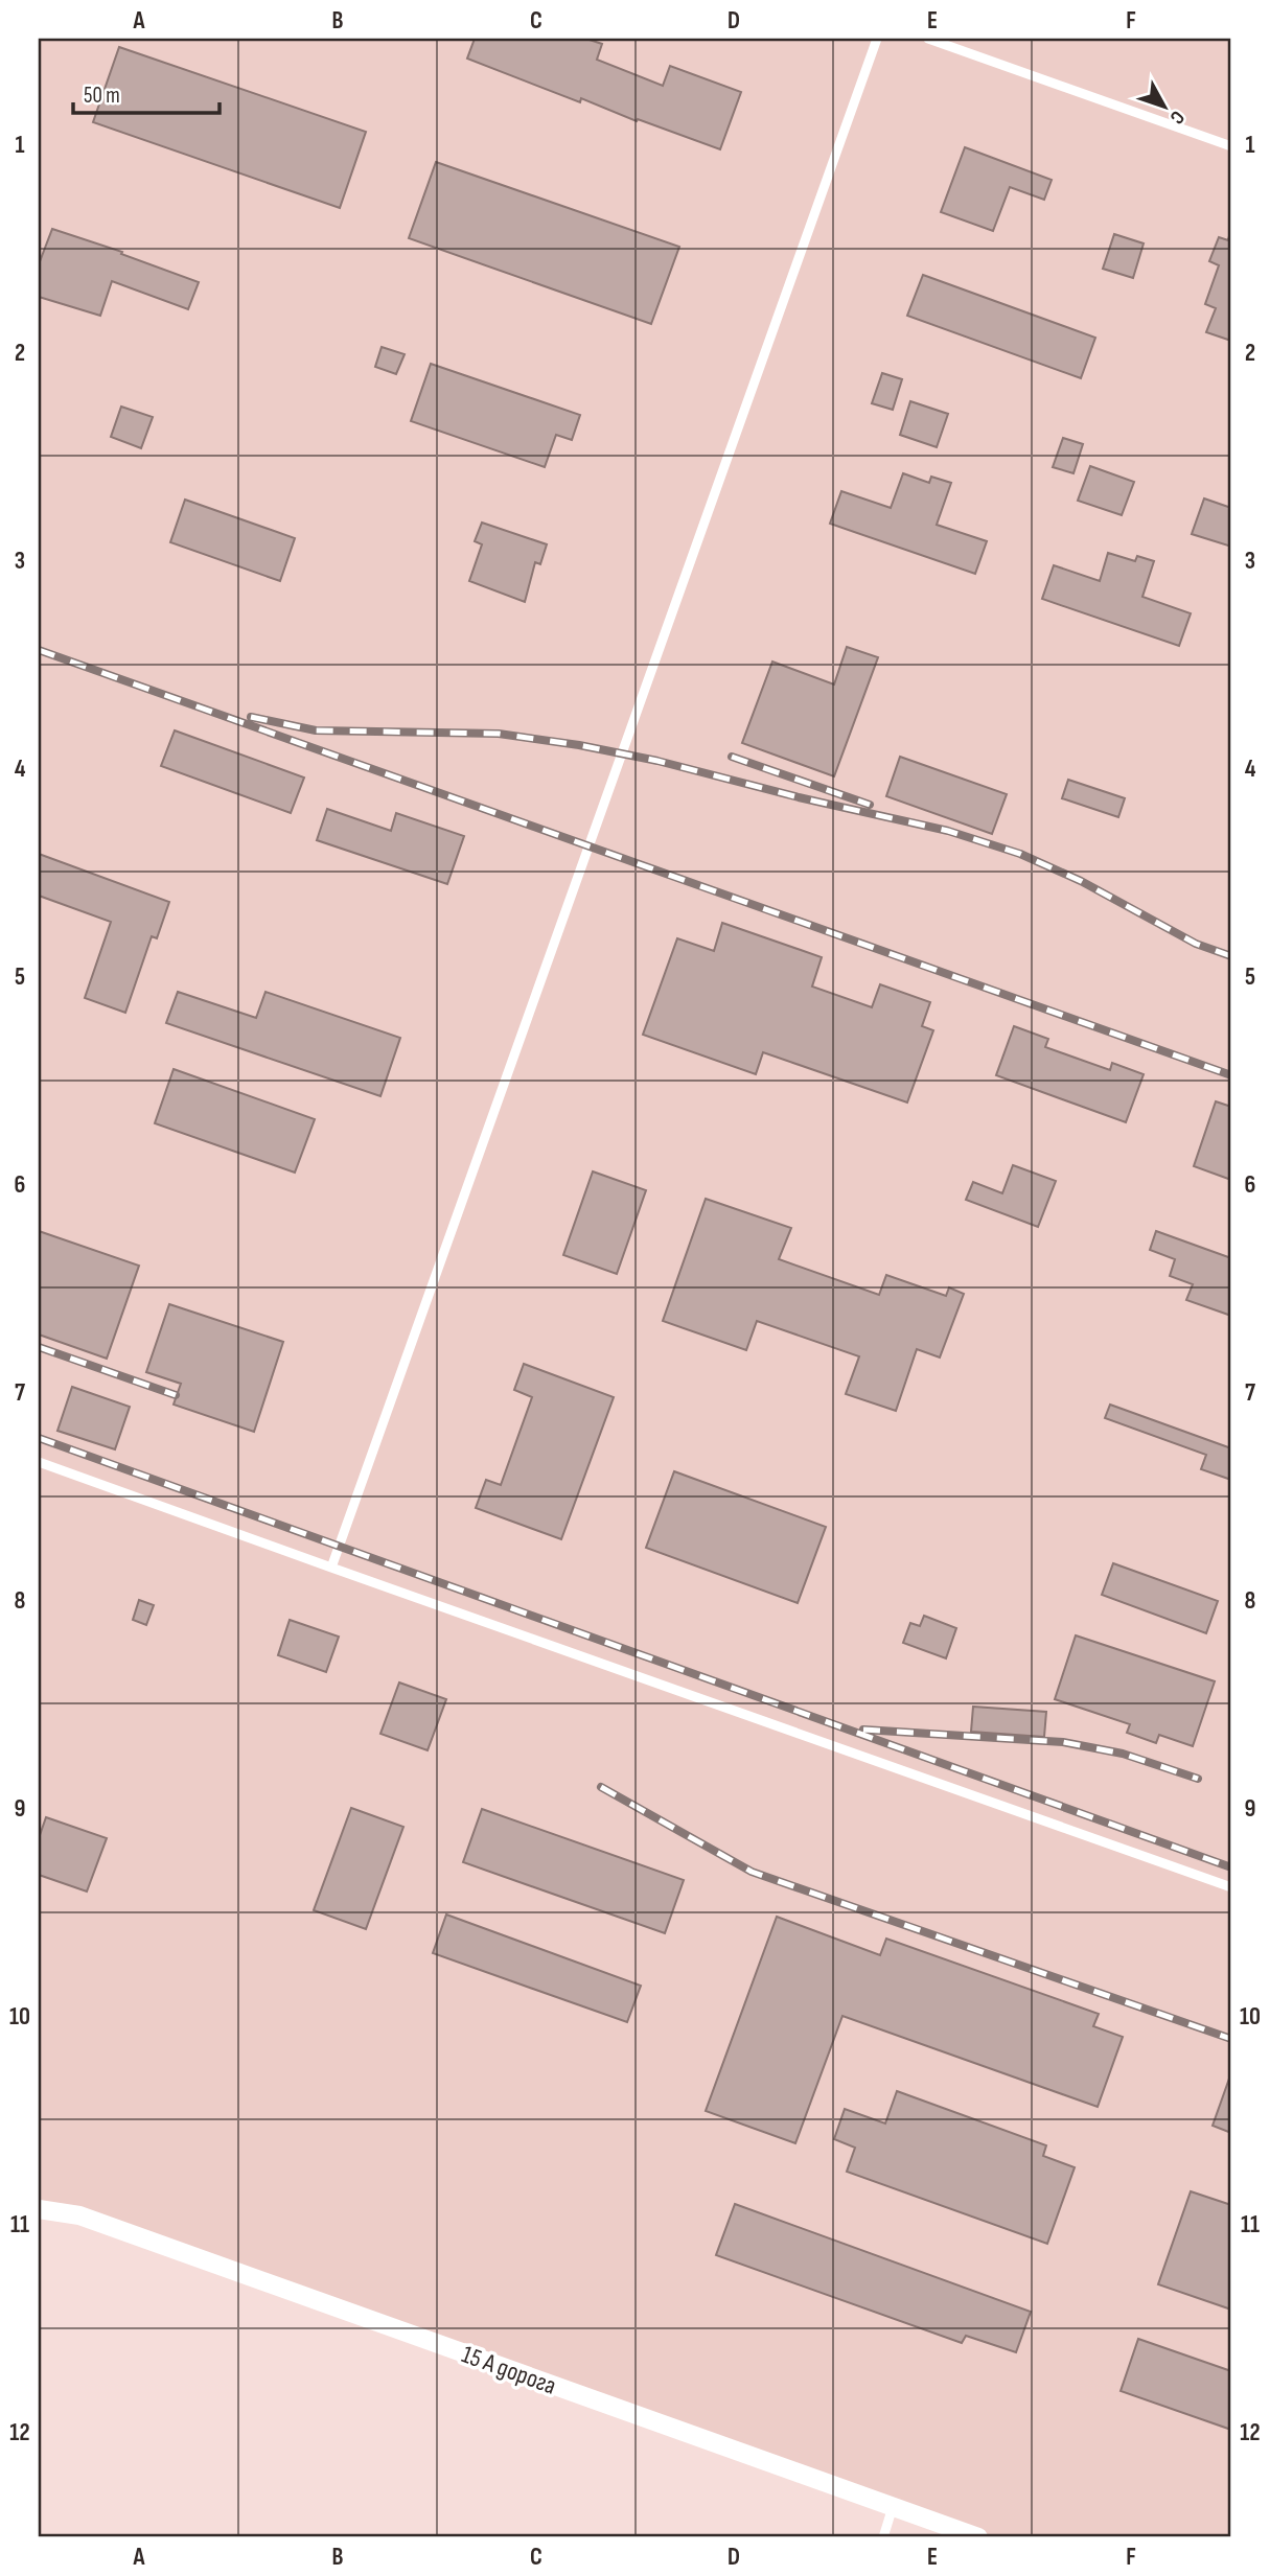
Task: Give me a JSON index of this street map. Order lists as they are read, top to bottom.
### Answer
{
  "streets": {
    "street": ["15 А дорога"]
  },
  "scale_bar": "50 m",
  "north": "bottom right",
  "grid": {
    "columns": [
      "A",
      "B",
      "C",
      "D",
      "E",
      "F"
    ],
    "rows": [
      "1",
      "2",
      "3",
      "4",
      "5",
      "6",
      "7",
      "8",
      "9",
      "10",
      "11",
      "12"
    ]
  }
}
